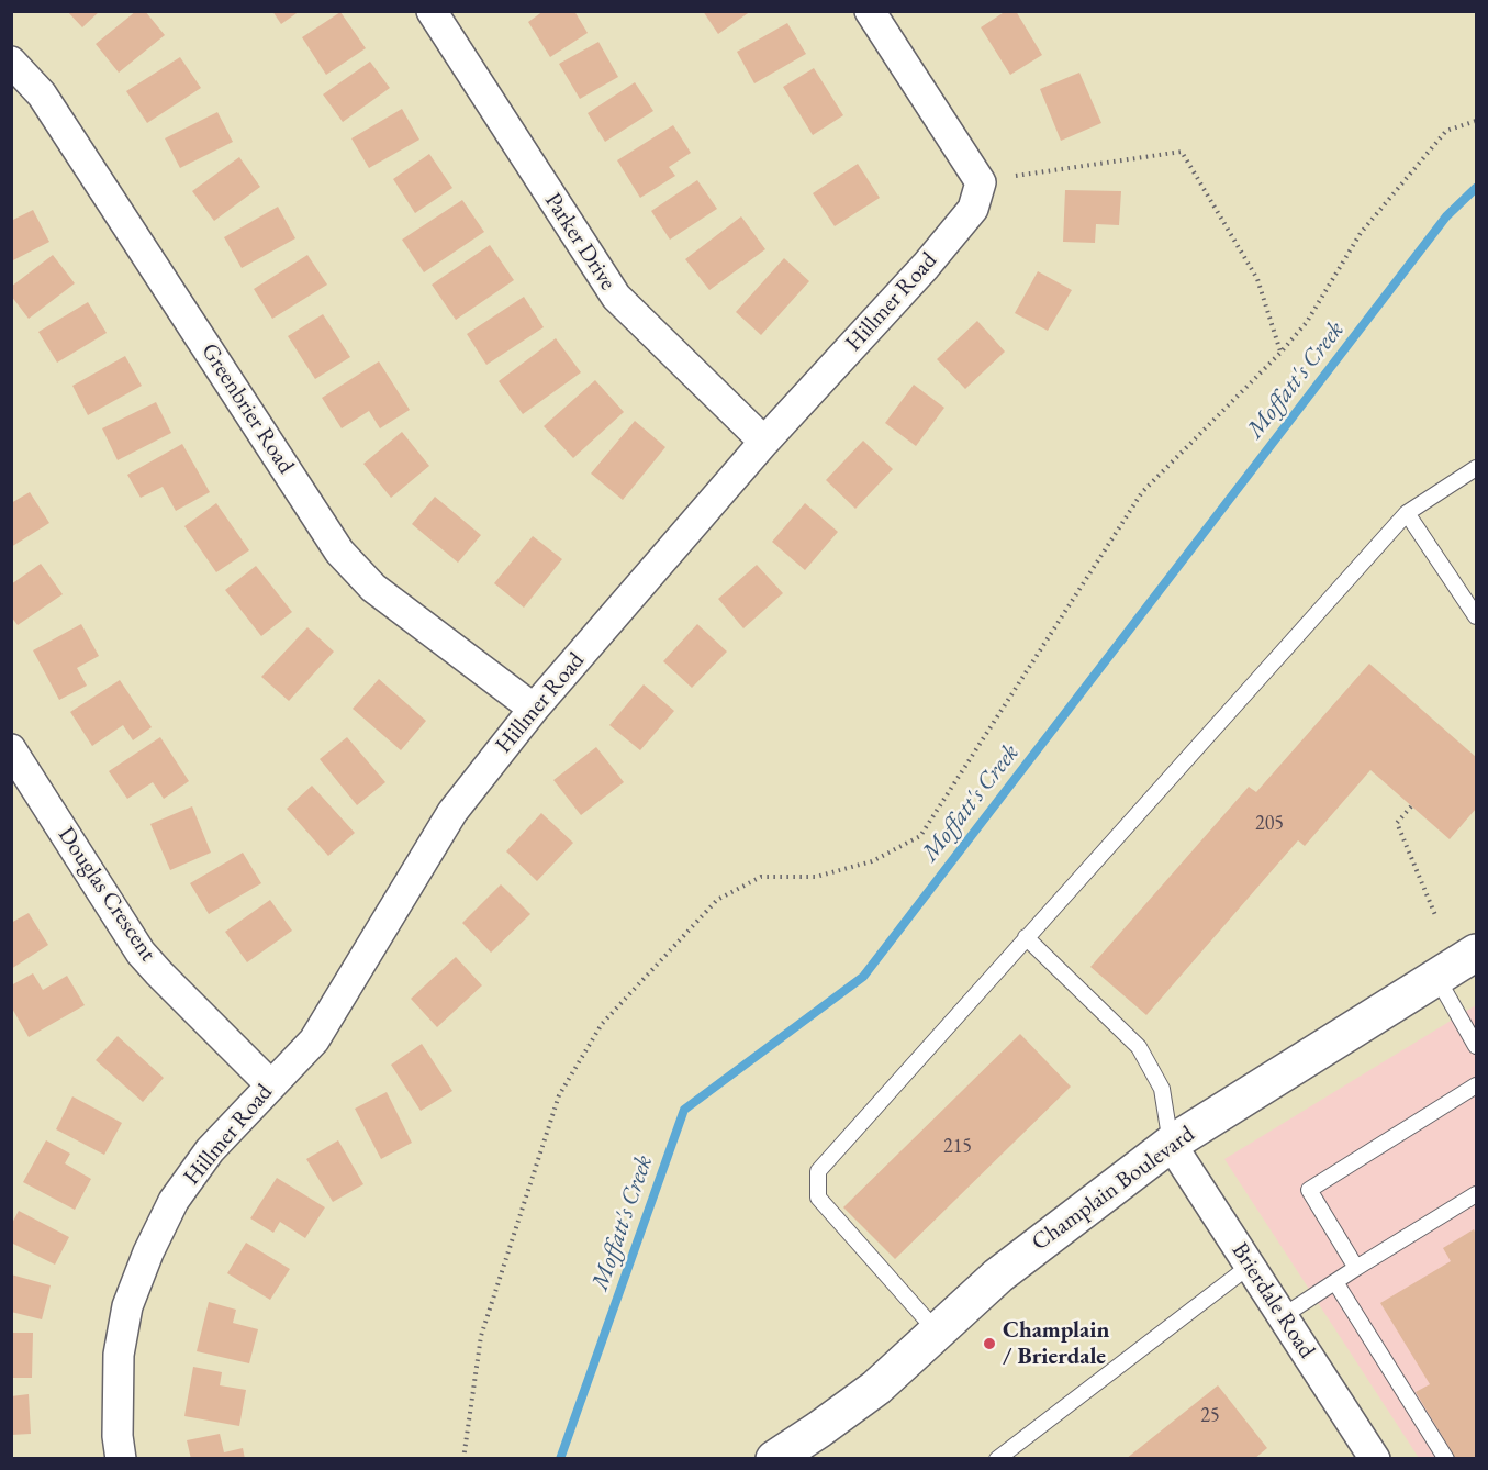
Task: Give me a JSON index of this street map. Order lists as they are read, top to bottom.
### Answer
{
  "streets": {
    "street": [
      "Parker Drive",
      "Hillmer Road",
      "Greenbrier Road",
      "Douglas Crescent",
      "Champlain Boulevard",
      "Brierdale Road"
    ]
  },
  "crossings": [
    ["Parker Drive", "Hillmer Road"],
    ["Hillmer Road", "Greenbrier Road"],
    ["Hillmer Road", "Douglas Crescent"],
    ["Champlain Boulevard", "Brierdale Road"]
  ],
  "water": ["Moffatt's Creek"],
  "places": ["Champlain / Brierdale"],
  "house_numbers": ["205", "215", "25"]
}
